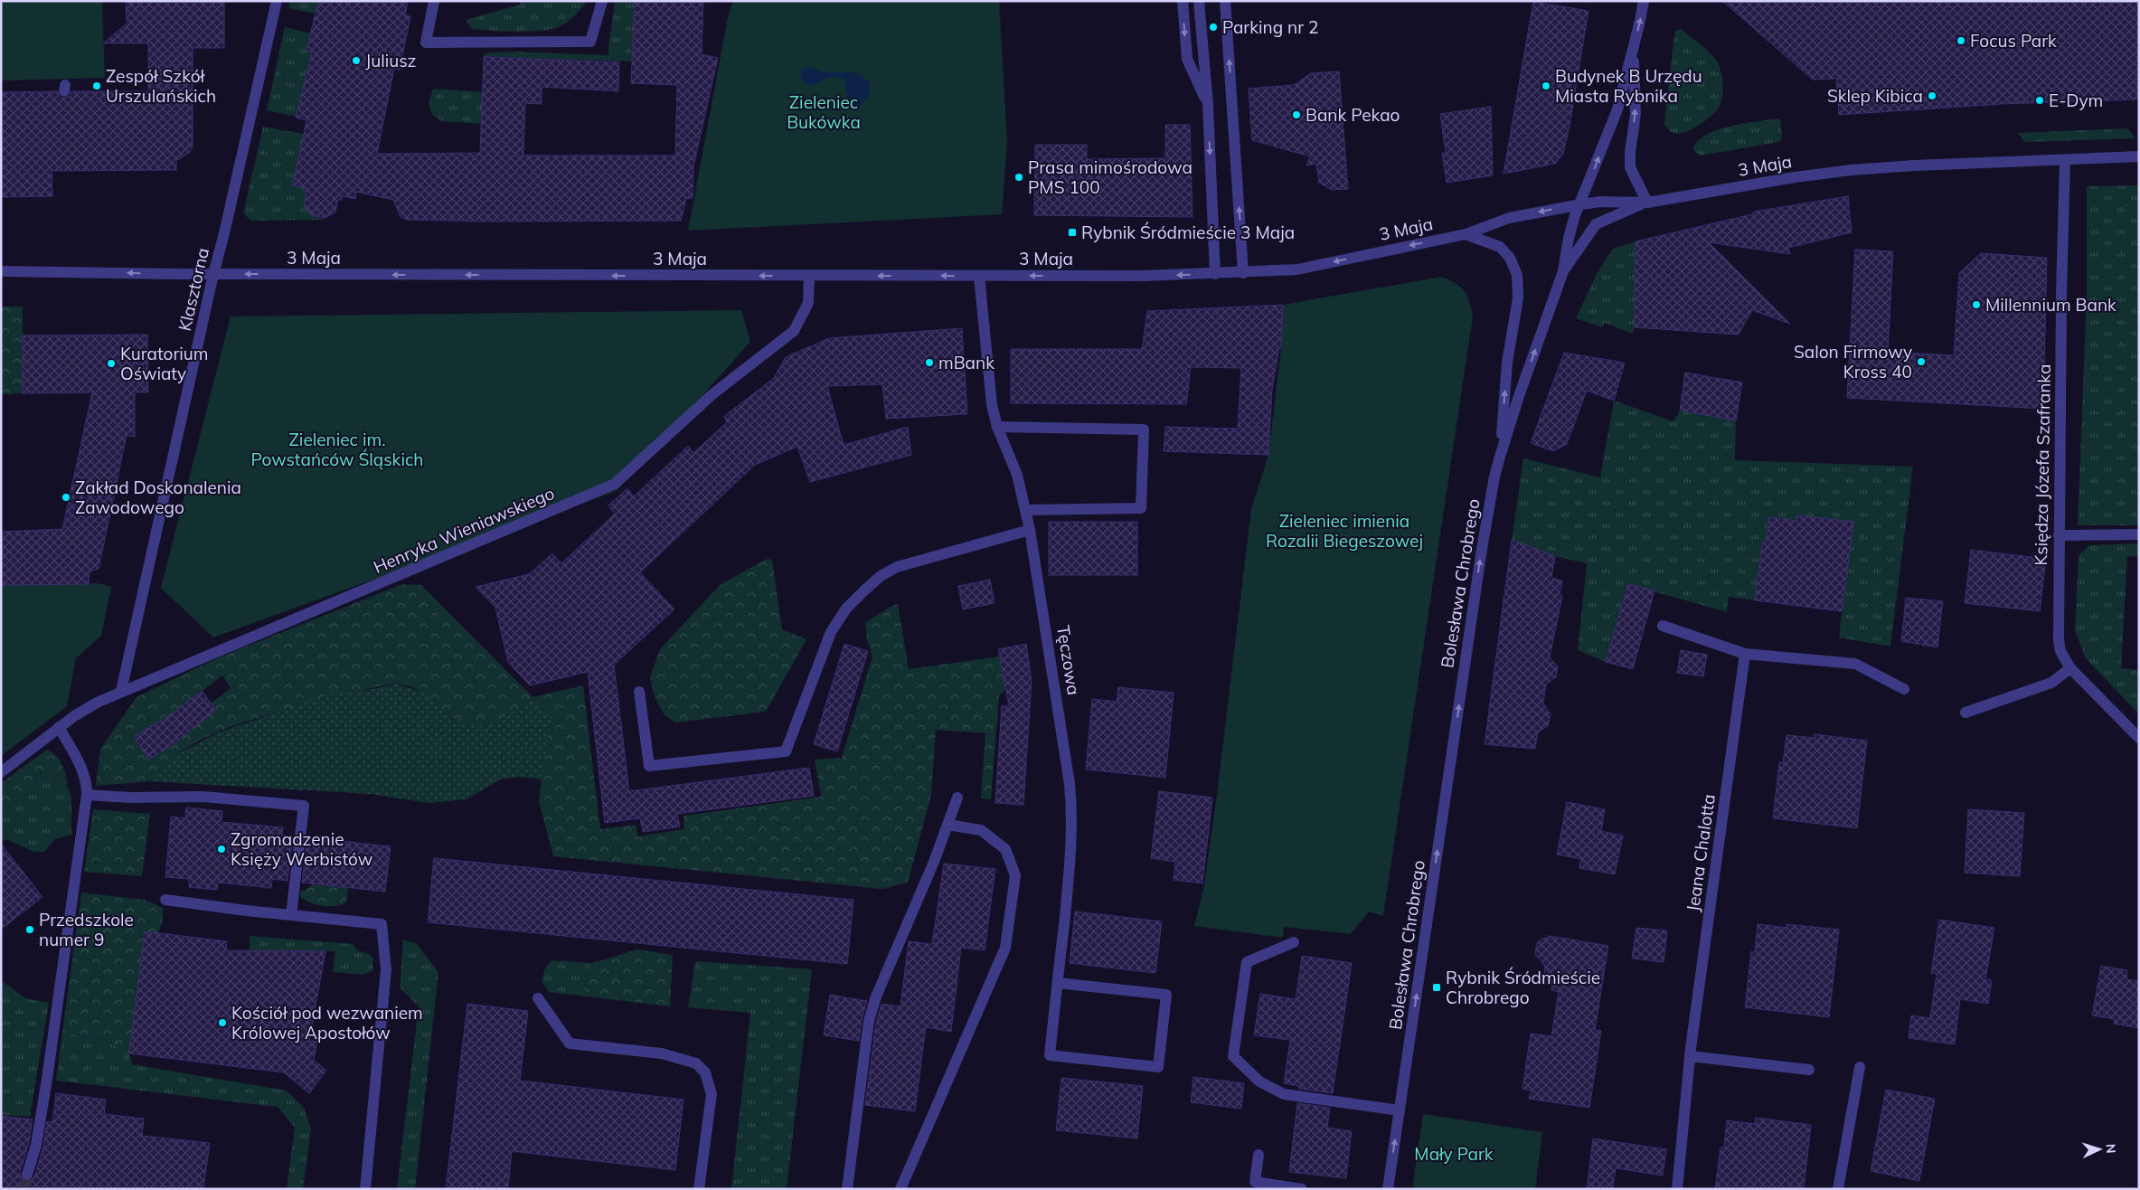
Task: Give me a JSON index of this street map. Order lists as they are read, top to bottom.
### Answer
{
  "streets": {
    "street": [
      "3 Maja",
      "Klasztorna",
      "Księdza Józefa Szafranka",
      "Henryka Wieniawskiego",
      "Bolesława Chrobrego",
      "Tęczowa",
      "Jeana Chalotta"
    ]
  },
  "crossings": [
    ["3 Maja", "Klasztorna"],
    ["3 Maja", "Księdza Józefa Szafranka"],
    ["3 Maja", "Henryka Wieniawskiego"],
    ["3 Maja", "Bolesława Chrobrego"],
    ["3 Maja", "Tęczowa"],
    ["Klasztorna", "Henryka Wieniawskiego"]
  ],
  "one_way": ["3 Maja", "Bolesława Chrobrego"],
  "parks": [
    "Zieleniec Bukówka",
    "Zieleniec im. Powstańców Śląskich",
    "Zieleniec imienia Rozalii Biegeszowej",
    "Mały Park"
  ],
  "places": {
    "other": [
      "Parking nr 2",
      "Focus Park",
      "Juliusz",
      "Zespół Szkół Urszulańskich",
      "Budynek B Urzędu Miasta Rybnika",
      "Sklep Kibica",
      "E-Dym",
      "Bank Pekao",
      "Prasa mimośrodowa PMS 100",
      "Millennium Bank",
      "Salon Firmowy Kross 40",
      "mBank",
      "Kuratorium Oświaty",
      "Zakład Doskonalenia Zawodowego",
      "Zgromadzenie Księży Werbistów",
      "Przedszkole numer 9",
      "Kościół pod wezwaniem Królowej Apostołów"
    ],
    "transit": ["Rybnik Śródmieście 3 Maja", "Rybnik Śródmieście Chrobrego"]
  },
  "north": "right"
}
